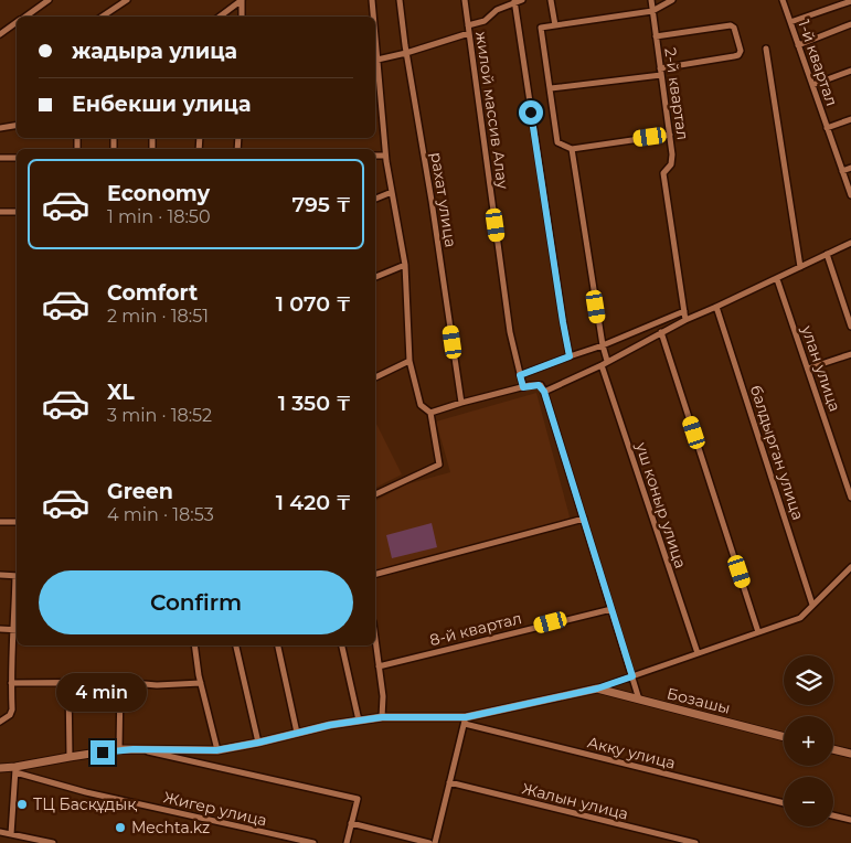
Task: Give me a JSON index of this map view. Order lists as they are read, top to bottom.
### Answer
{
  "streets": {
    "street": [
      "1-й квартал",
      "2-й квартал",
      "жилой массив Алау",
      "рахат улица",
      "улан улица",
      "балдырган улица",
      "уш коныр улица",
      "8-й квартал",
      "Бозашы",
      "Акку улица",
      "Жалын улица",
      "Жигер улица"
    ]
  },
  "places": ["ТЦ Басқұдық", "Mechta.kz"],
  "page": {
    "banner": ["жадыра улица", "Енбекши улица"],
    "list": [
      {
        "name": "Economy",
        "note": "1 min · 18:50",
        "value": "795 ₸"
      },
      {
        "name": "Comfort",
        "note": "2 min · 18:51",
        "value": "1 070 ₸"
      },
      {
        "name": "XL",
        "note": "3 min · 18:52",
        "value": "1 350 ₸"
      },
      {
        "name": "Green",
        "note": "4 min · 18:53",
        "value": "1 420 ₸"
      }
    ],
    "buttons": "Confirm",
    "map_buttons": ["+", "−"],
    "bubble": "4 min"
  }
}
